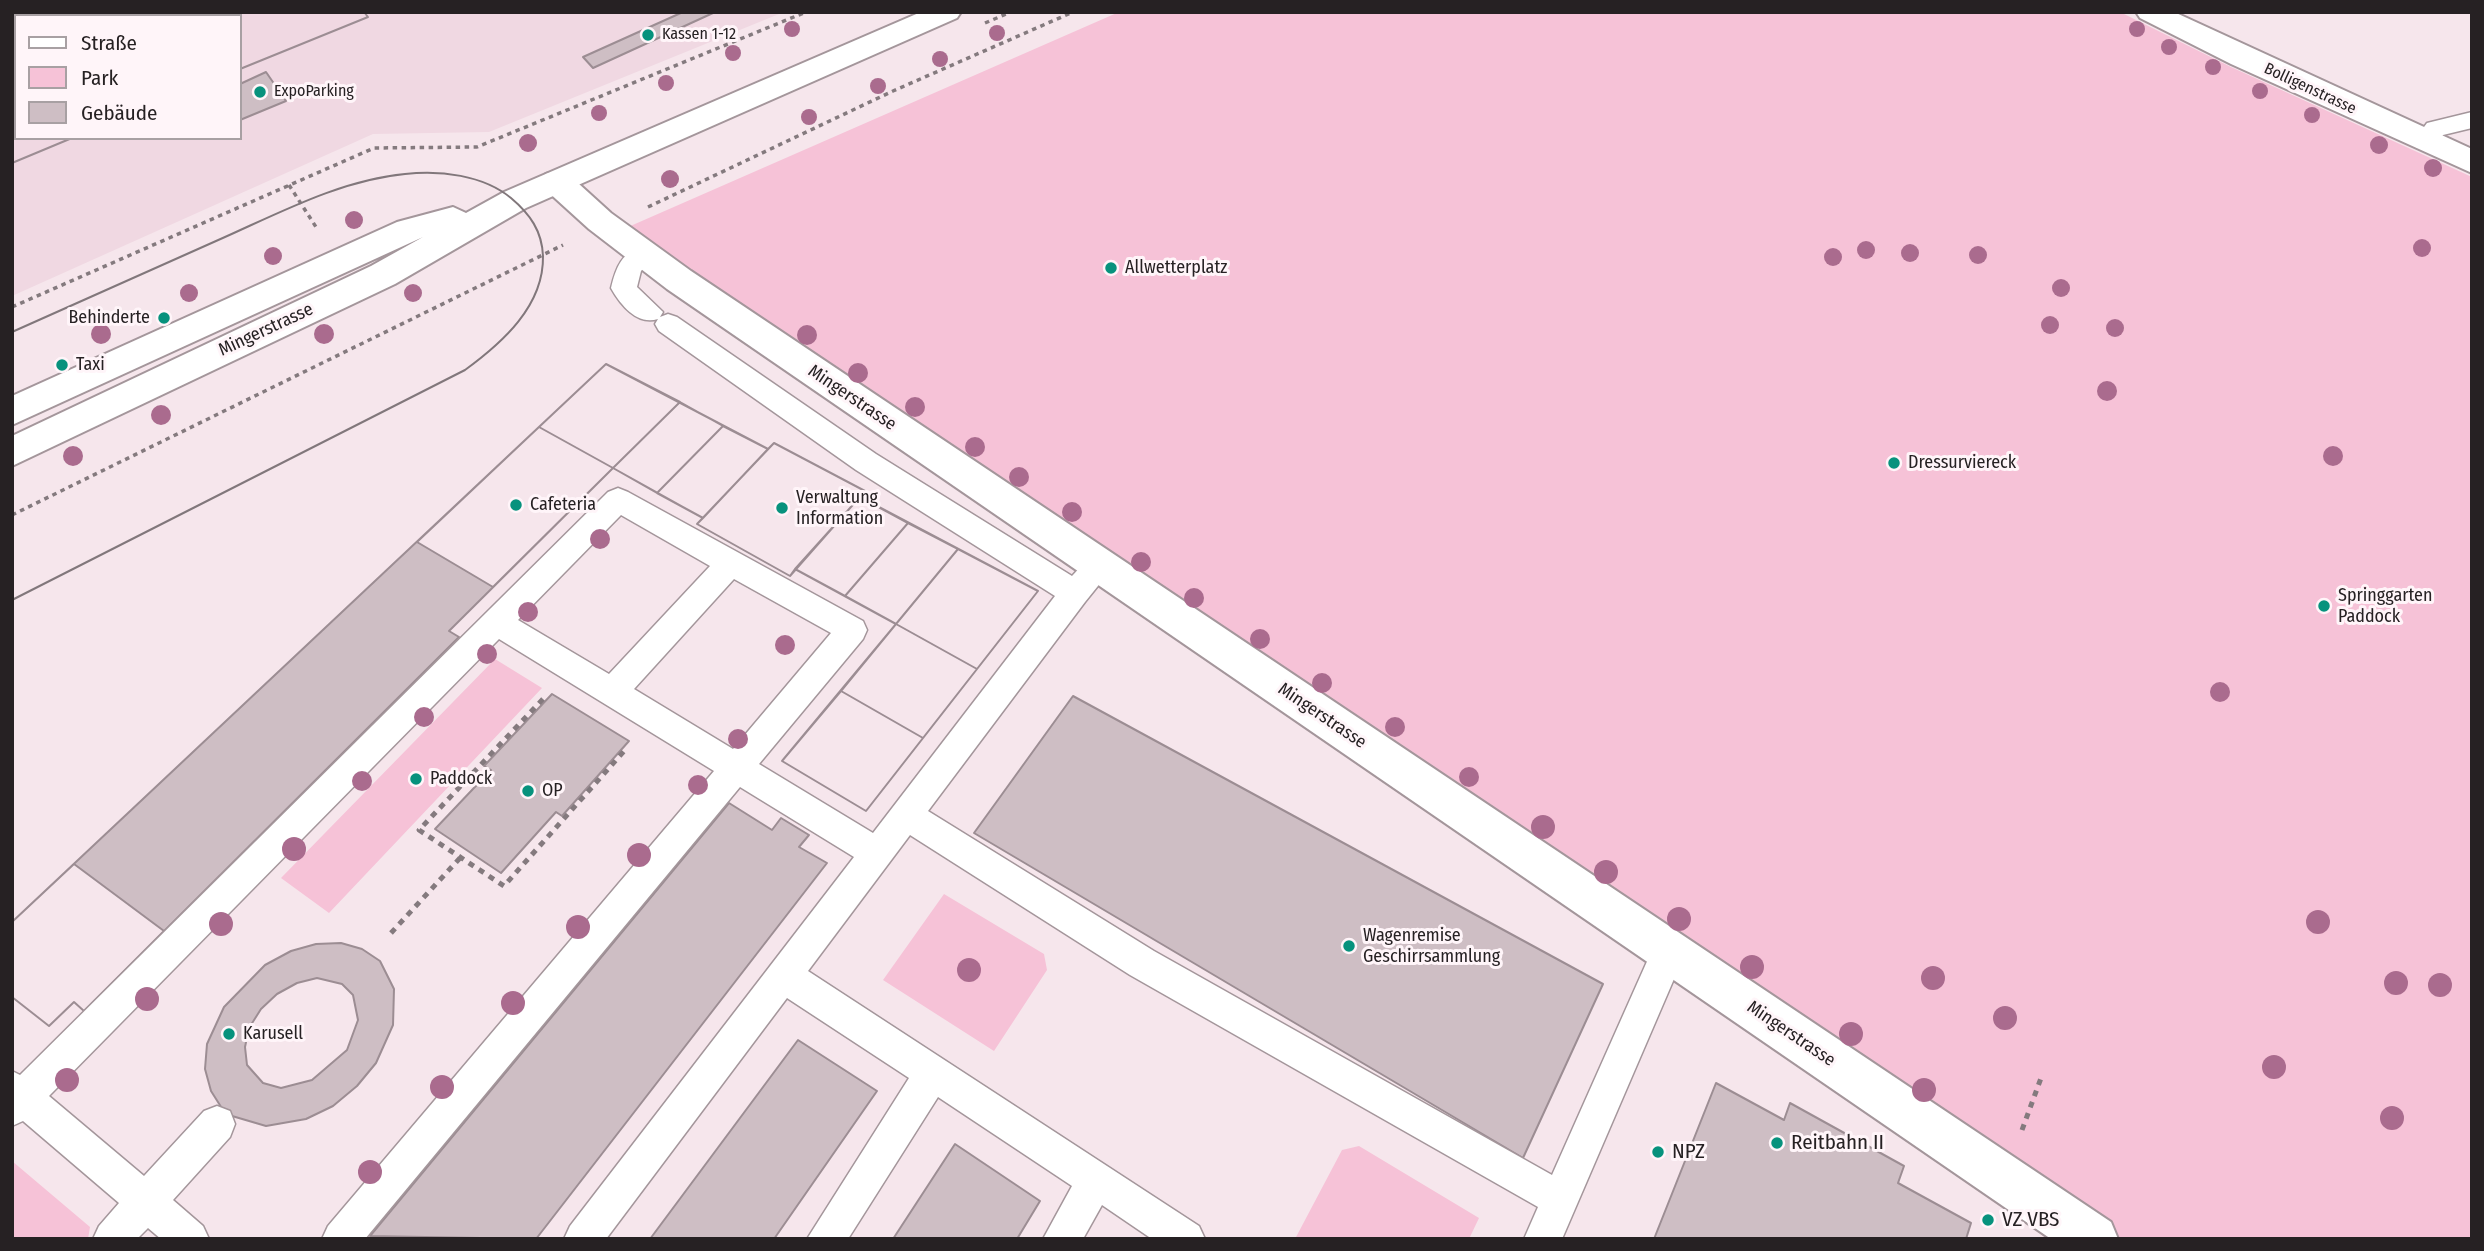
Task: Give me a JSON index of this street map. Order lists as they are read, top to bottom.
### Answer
{
  "streets": {
    "street": ["Bolligenstrasse", "Mingerstrasse"]
  },
  "places": [
    "Kassen 1-12",
    "ExpoParking",
    "Allwetterplatz",
    "Behinderte",
    "Taxi",
    "Dressurviereck",
    "Cafeteria",
    "Verwaltung Information",
    "Springgarten Paddock",
    "Paddock",
    "OP",
    "Wagenremise Geschirrsammlung",
    "Karusell",
    "Reitbahn II",
    "NPZ",
    "VZ VBS"
  ],
  "legend": ["Straße", "Park", "Gebäude"]
}
